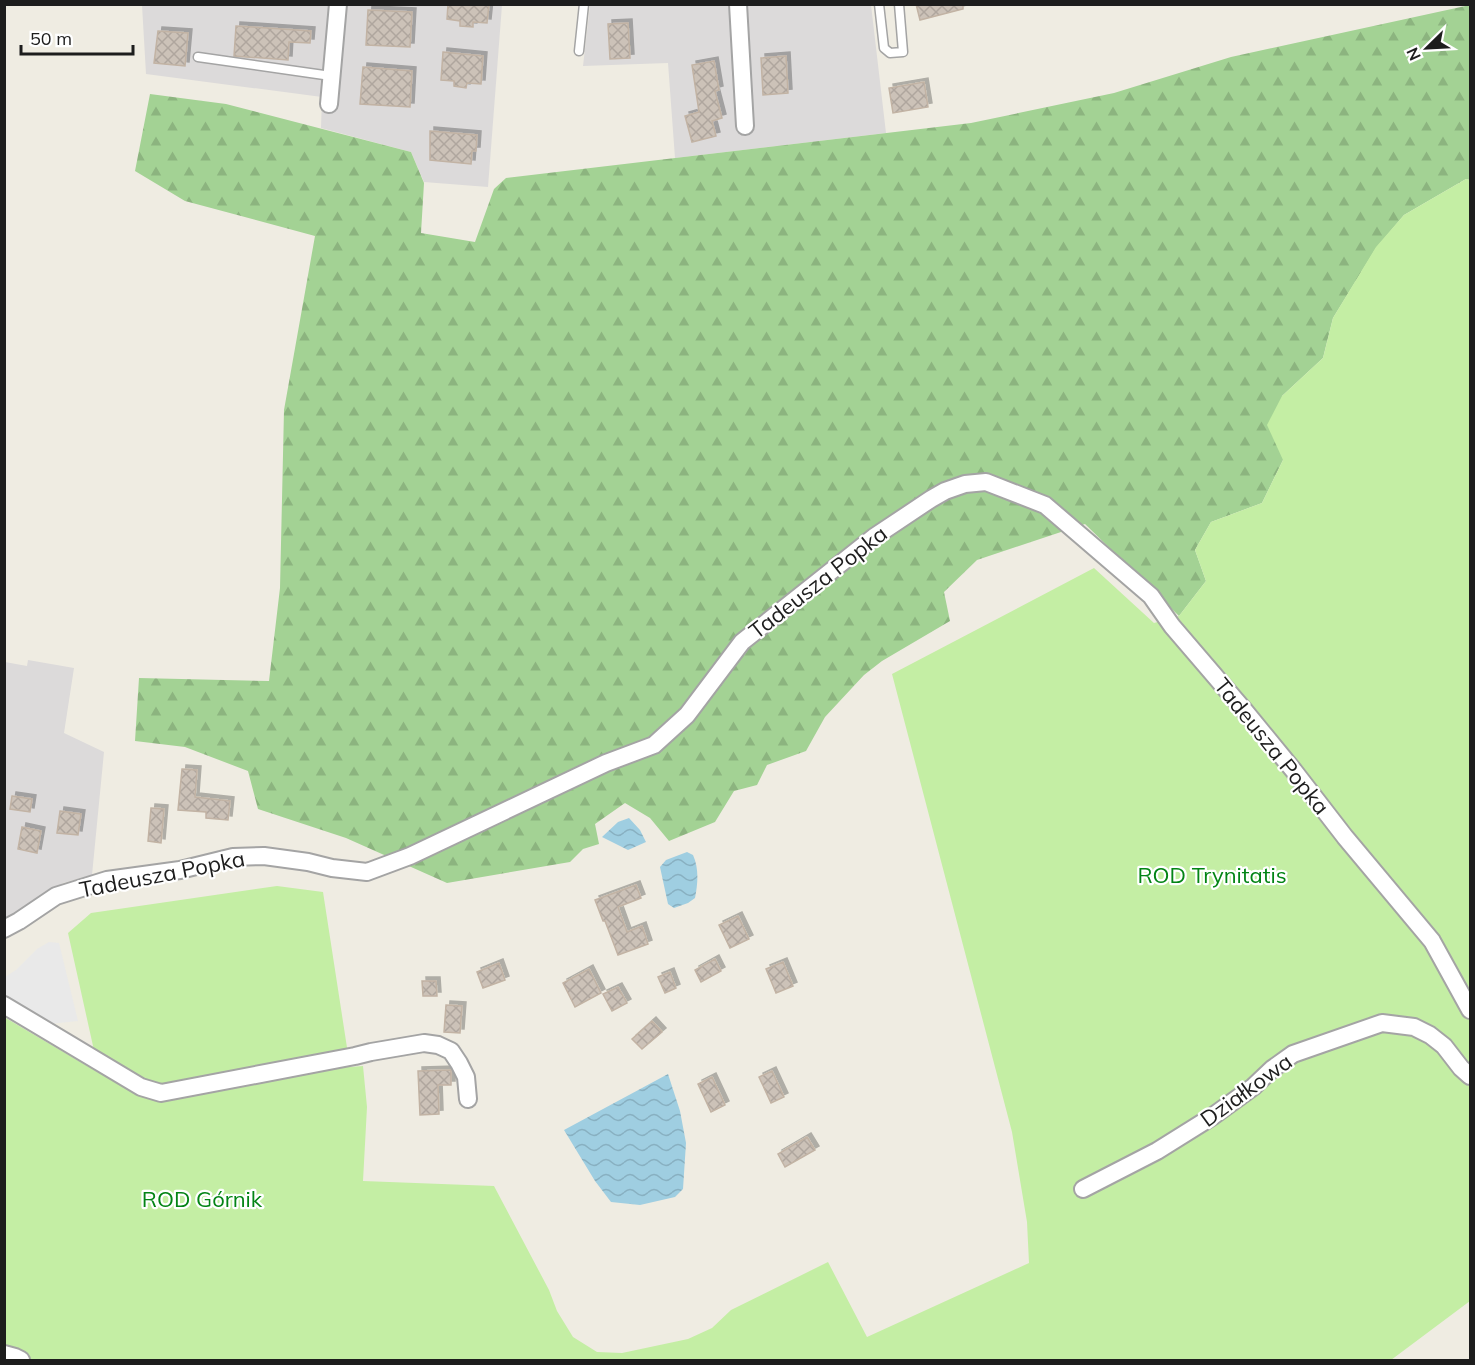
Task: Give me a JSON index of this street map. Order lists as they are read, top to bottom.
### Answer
{
  "streets": {
    "street": ["Tadeusza Popka", "Działkowa"]
  },
  "parks": ["ROD Trynitatis", "ROD Górnik"],
  "scale_bar": "50 m",
  "north": "bottom left"
}
